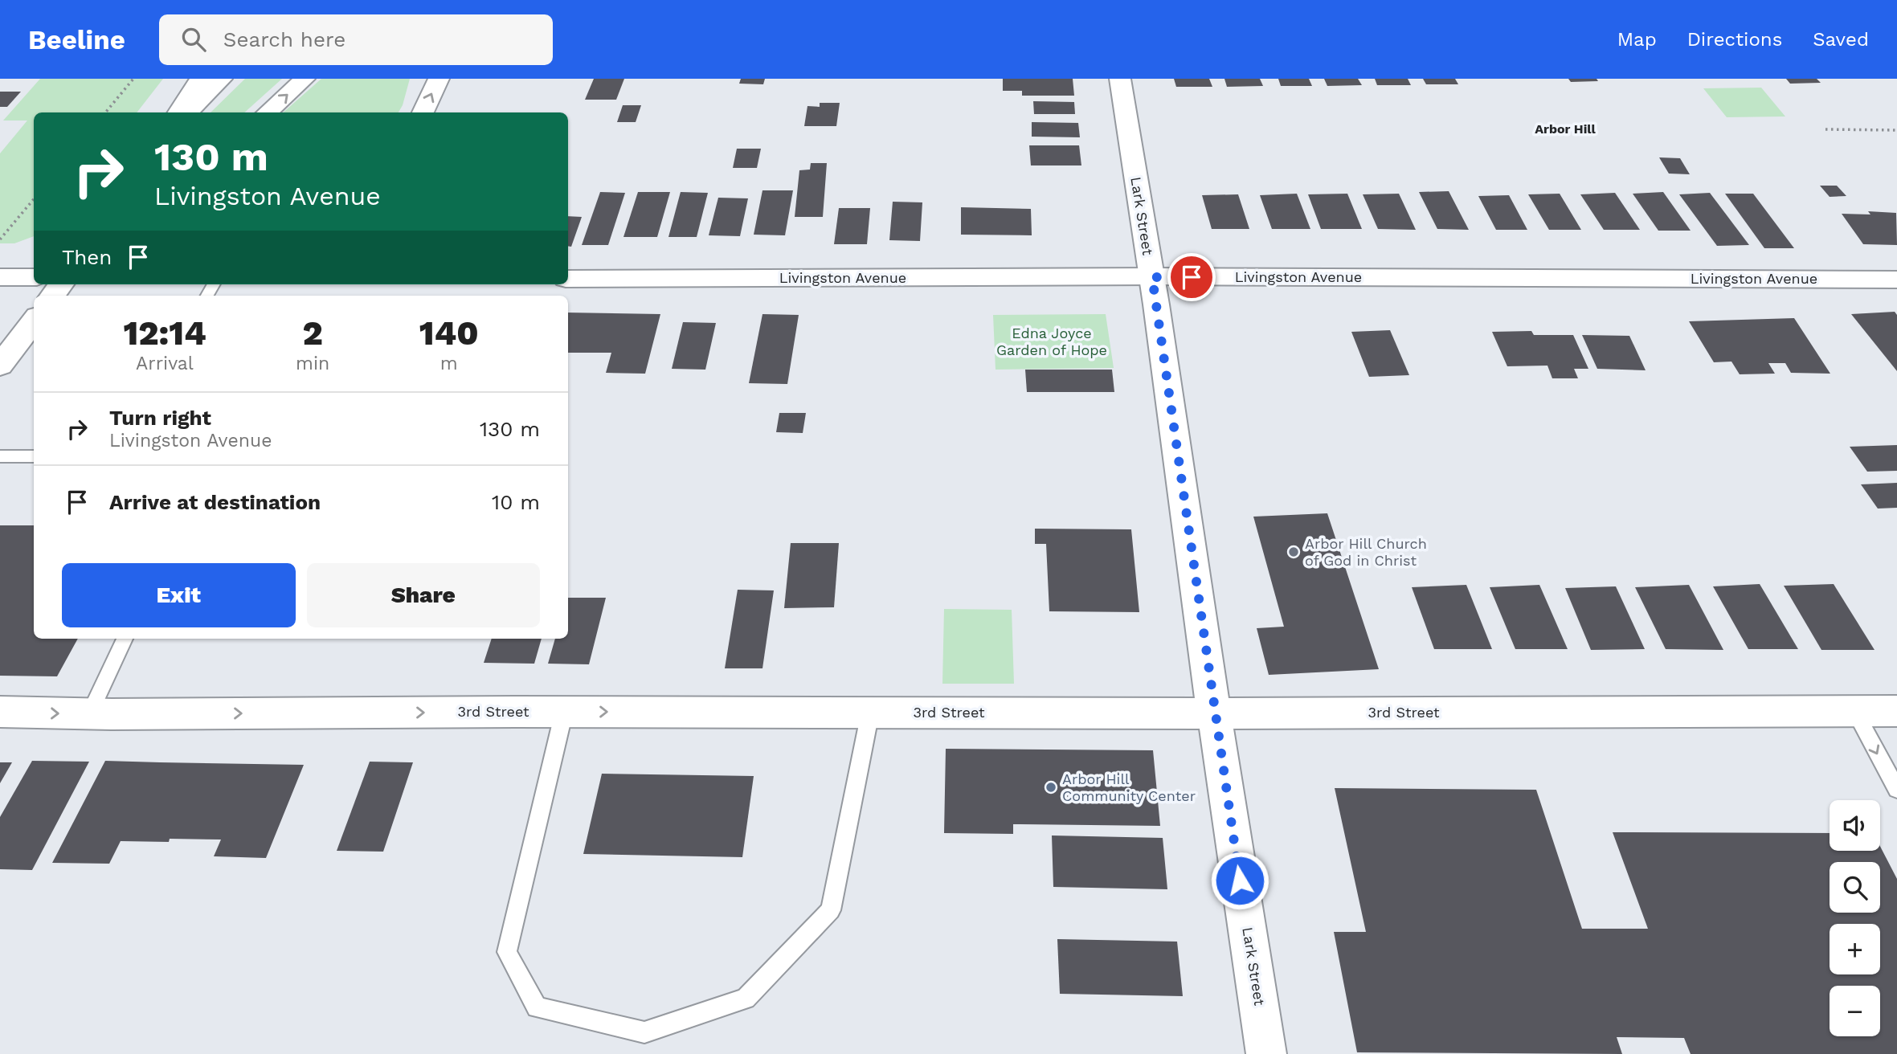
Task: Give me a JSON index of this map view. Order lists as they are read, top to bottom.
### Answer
{
  "streets": {
    "street": ["Lark Street", "Livingston Avenue", "3rd Street"]
  },
  "crossings": [
    ["Lark Street", "Livingston Avenue"],
    ["Lark Street", "3rd Street"]
  ],
  "one_way": ["3rd Street"],
  "districts": ["Arbor Hill"],
  "parks": ["Edna Joyce Garden of Hope"],
  "places": ["Arbor Hill Church of God in Christ", "Arbor Hill Community Center"],
  "page": {
    "header": "Beeline",
    "search": "Search here",
    "nav": ["Map", "Directions", "Saved"],
    "turn": ["130 m", "Livingston Avenue"],
    "then": "Then",
    "eta": [
      "12:14",
      "Arrival",
      "2",
      "min",
      "140",
      "m"
    ],
    "list": [
      {
        "name": "Turn right",
        "note": "Livingston Avenue",
        "value": "130 m"
      },
      {
        "name": "Arrive at destination",
        "value": "10 m"
      }
    ],
    "buttons": ["Exit", "Share"],
    "map_buttons": ["+", "−"]
  }
}
